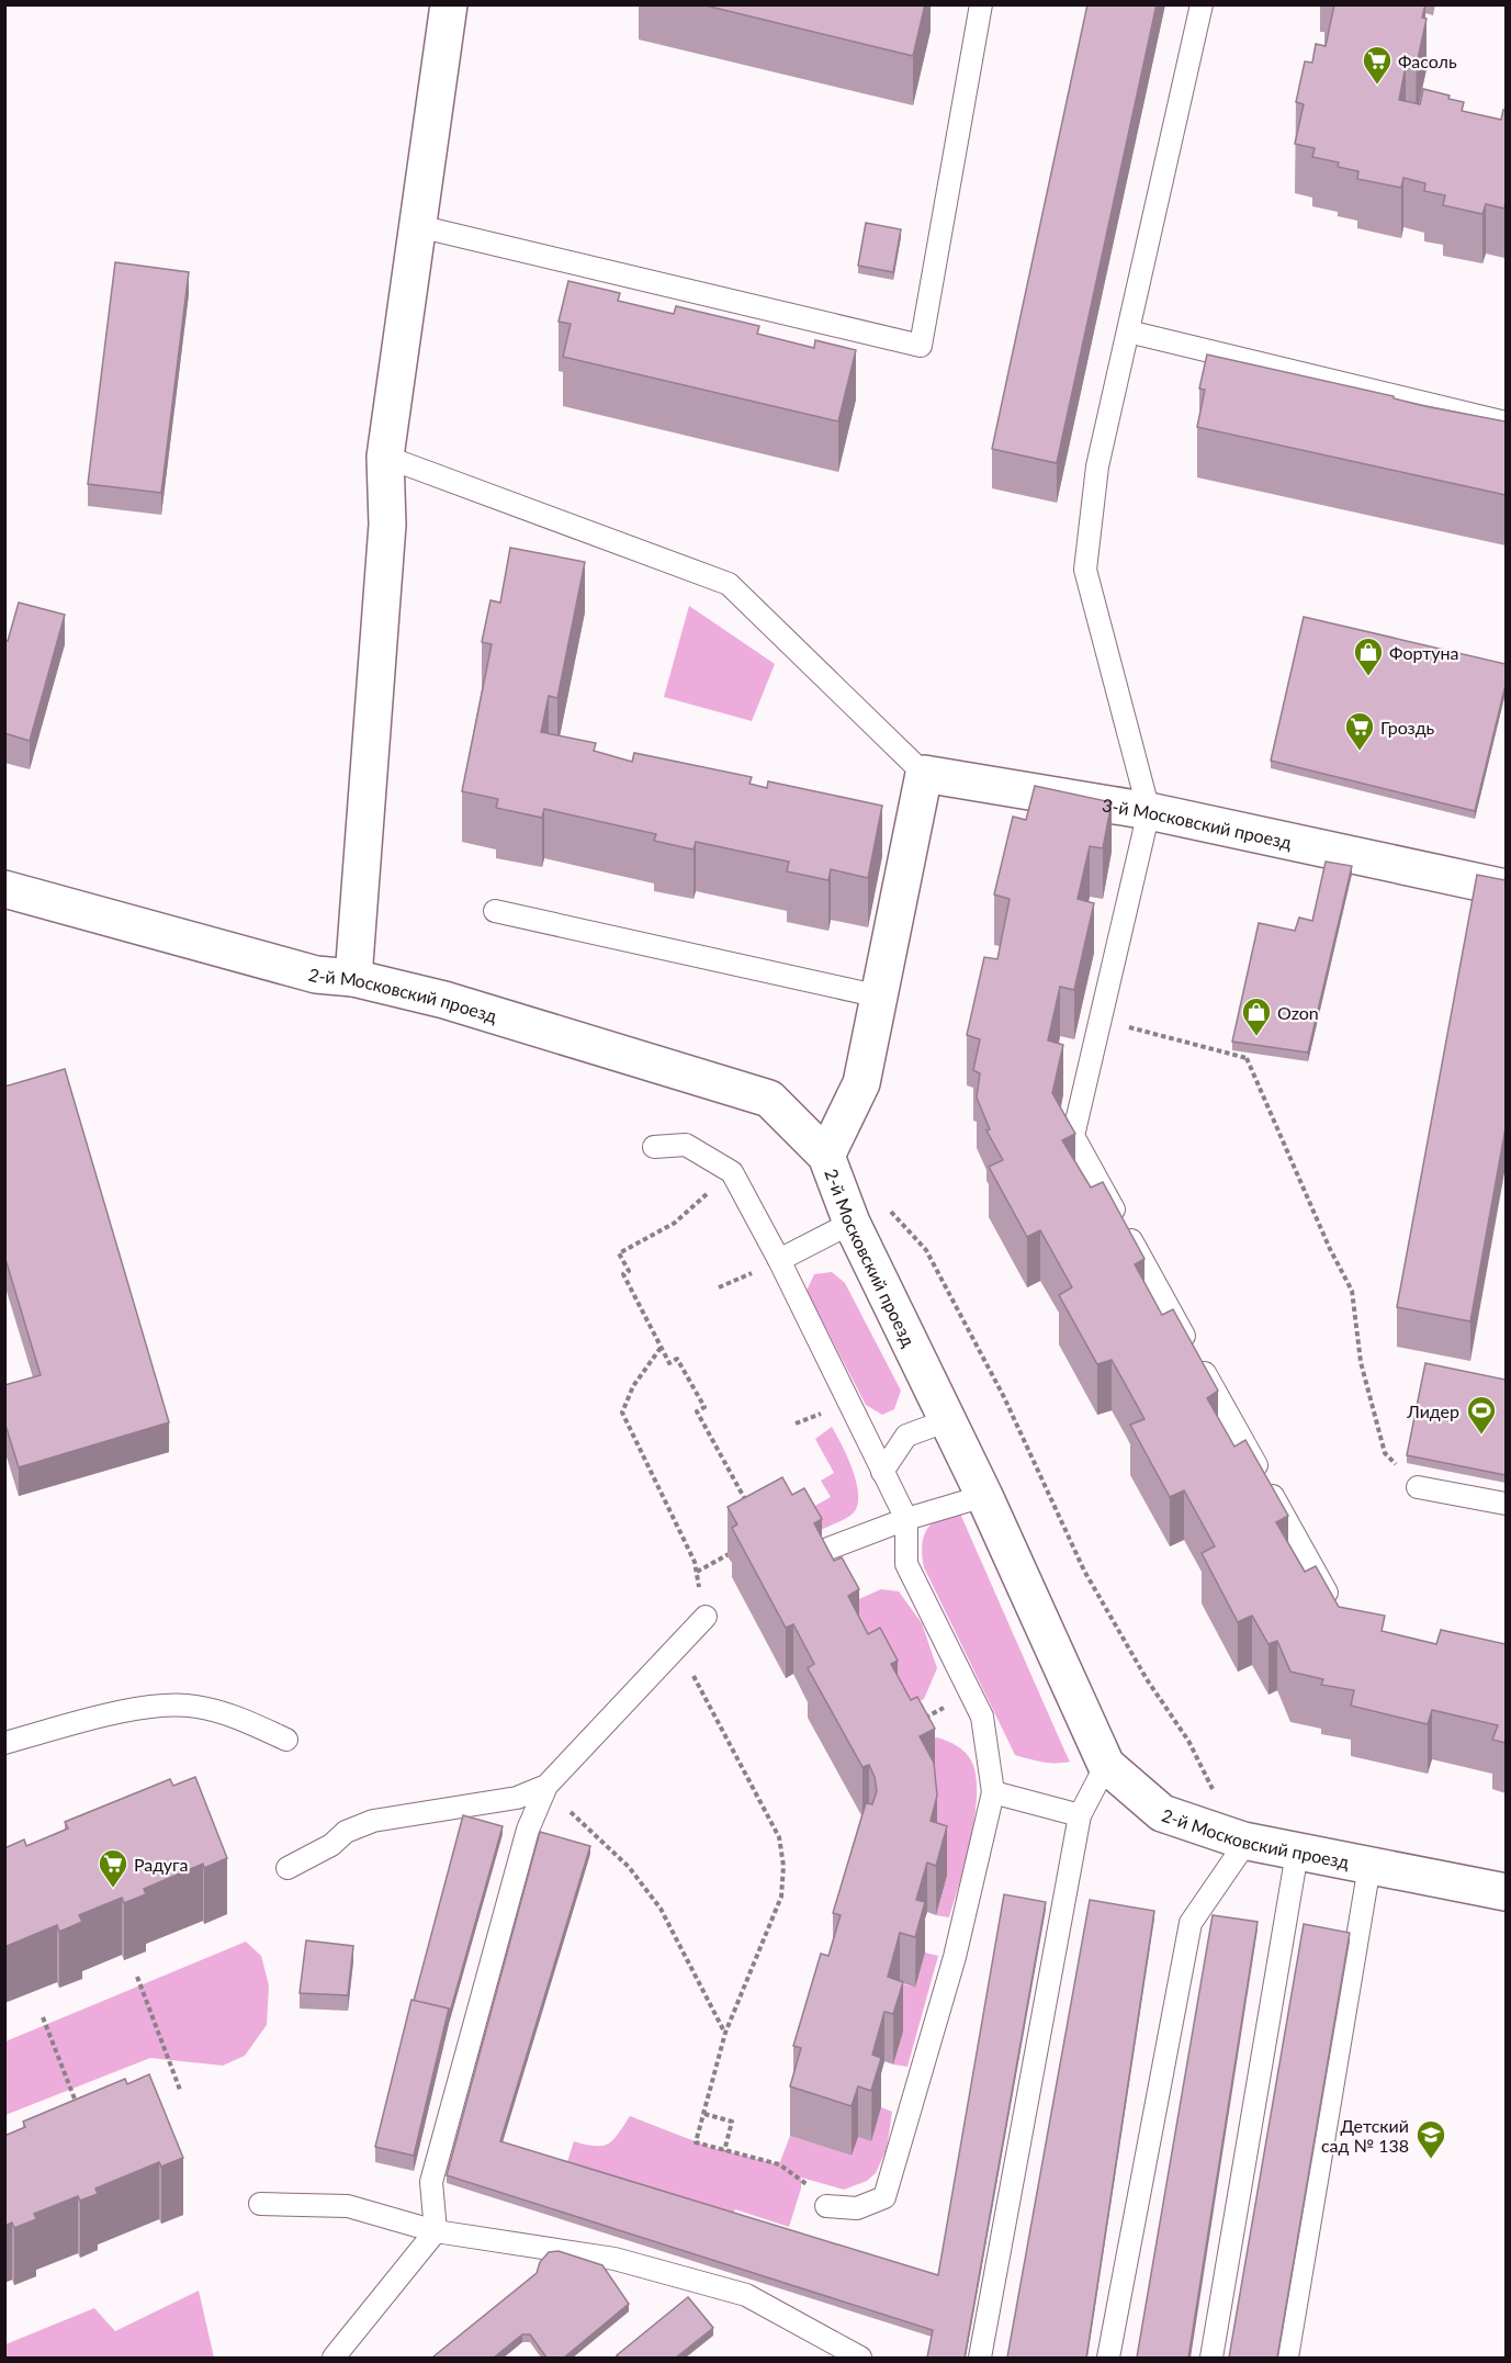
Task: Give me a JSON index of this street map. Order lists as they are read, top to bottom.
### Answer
{
  "streets": {
    "street": ["3-й Московский проезд", "2-й Московский проезд"]
  },
  "places": {
    "supermarket": ["Фасоль", "Гроздь", "Радуга"],
    "shop": ["Фортуна", "Ozon"],
    "sports": ["Лидер"],
    "school or university": ["Детский сад № 138"]
  }
}
